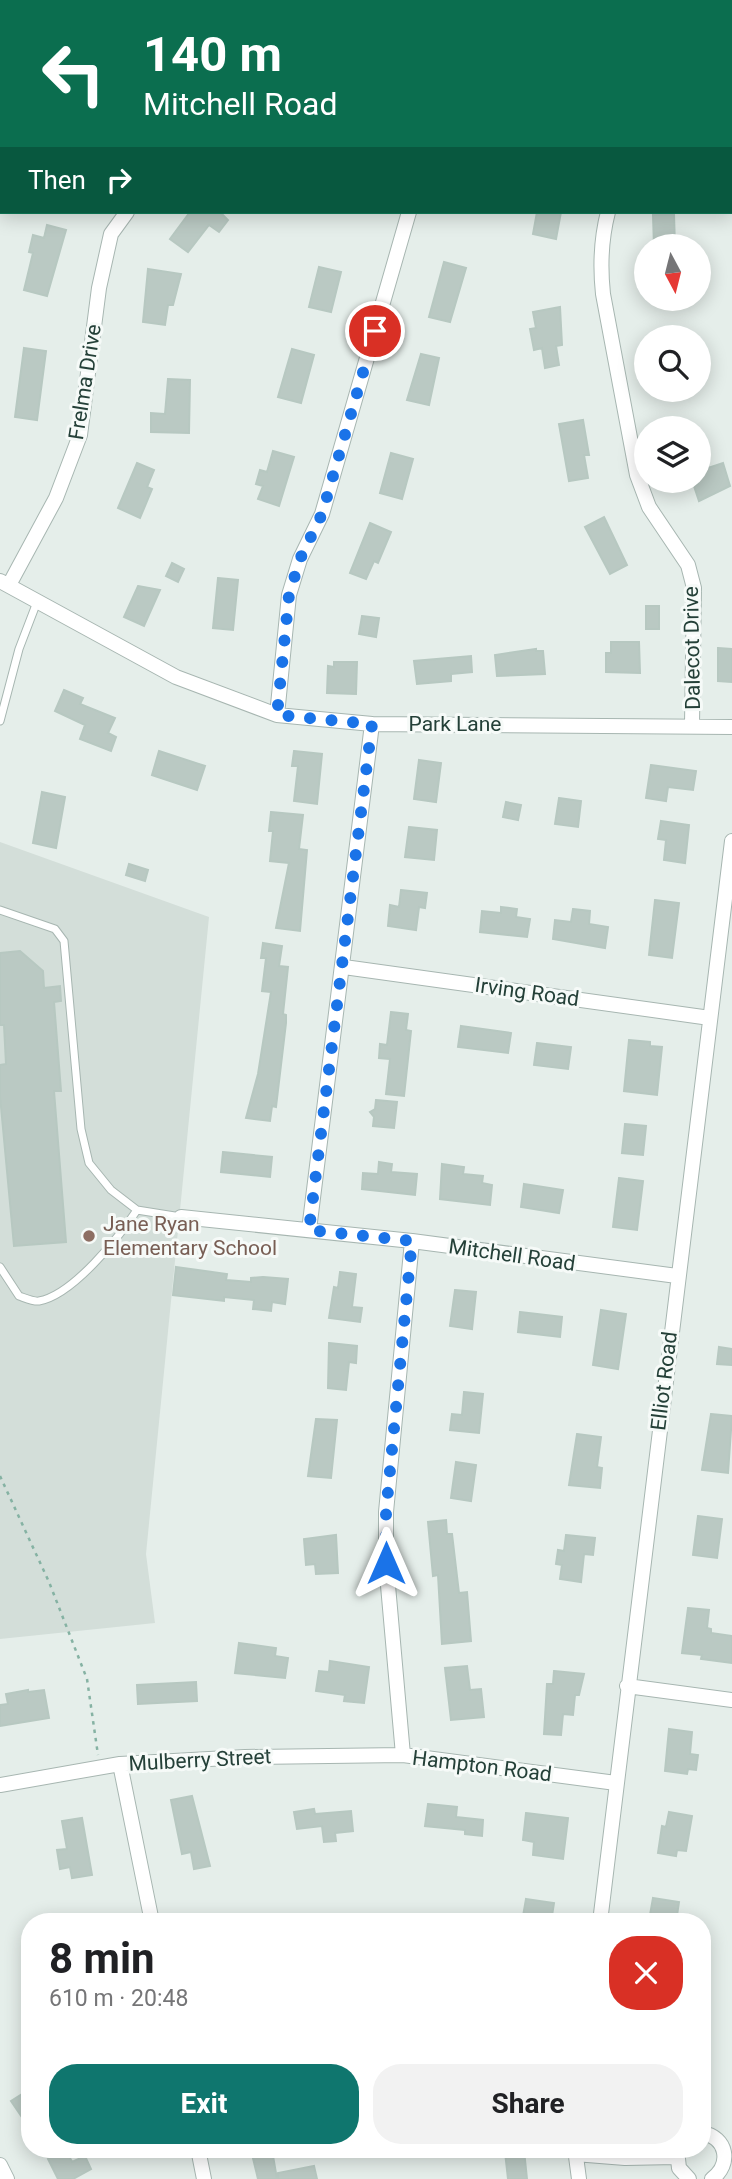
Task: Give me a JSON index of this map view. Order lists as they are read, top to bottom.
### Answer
{
  "streets": {
    "street": [
      "Frelma Drive",
      "Dalecot Drive",
      "Park Lane",
      "Irving Road",
      "Mitchell Road",
      "Elliot Road",
      "Mulberry Street",
      "Hampton Road"
    ]
  },
  "crossings": [
    ["Frelma Drive", "Park Lane"],
    ["Dalecot Drive", "Park Lane"],
    ["Irving Road", "Elliot Road"],
    ["Mitchell Road", "Elliot Road"],
    ["Mitchell Road", "Hampton Road"],
    ["Elliot Road", "Hampton Road"],
    ["Mulberry Street", "Hampton Road"]
  ],
  "places": ["Jane Ryan Elementary School"],
  "north": "bottom",
  "page": {
    "turn": ["140 m", "Mitchell Road"],
    "then": "Then",
    "heading": ["8 min", "610 m · 20:48"],
    "buttons": ["Exit", "Share"]
  }
}
